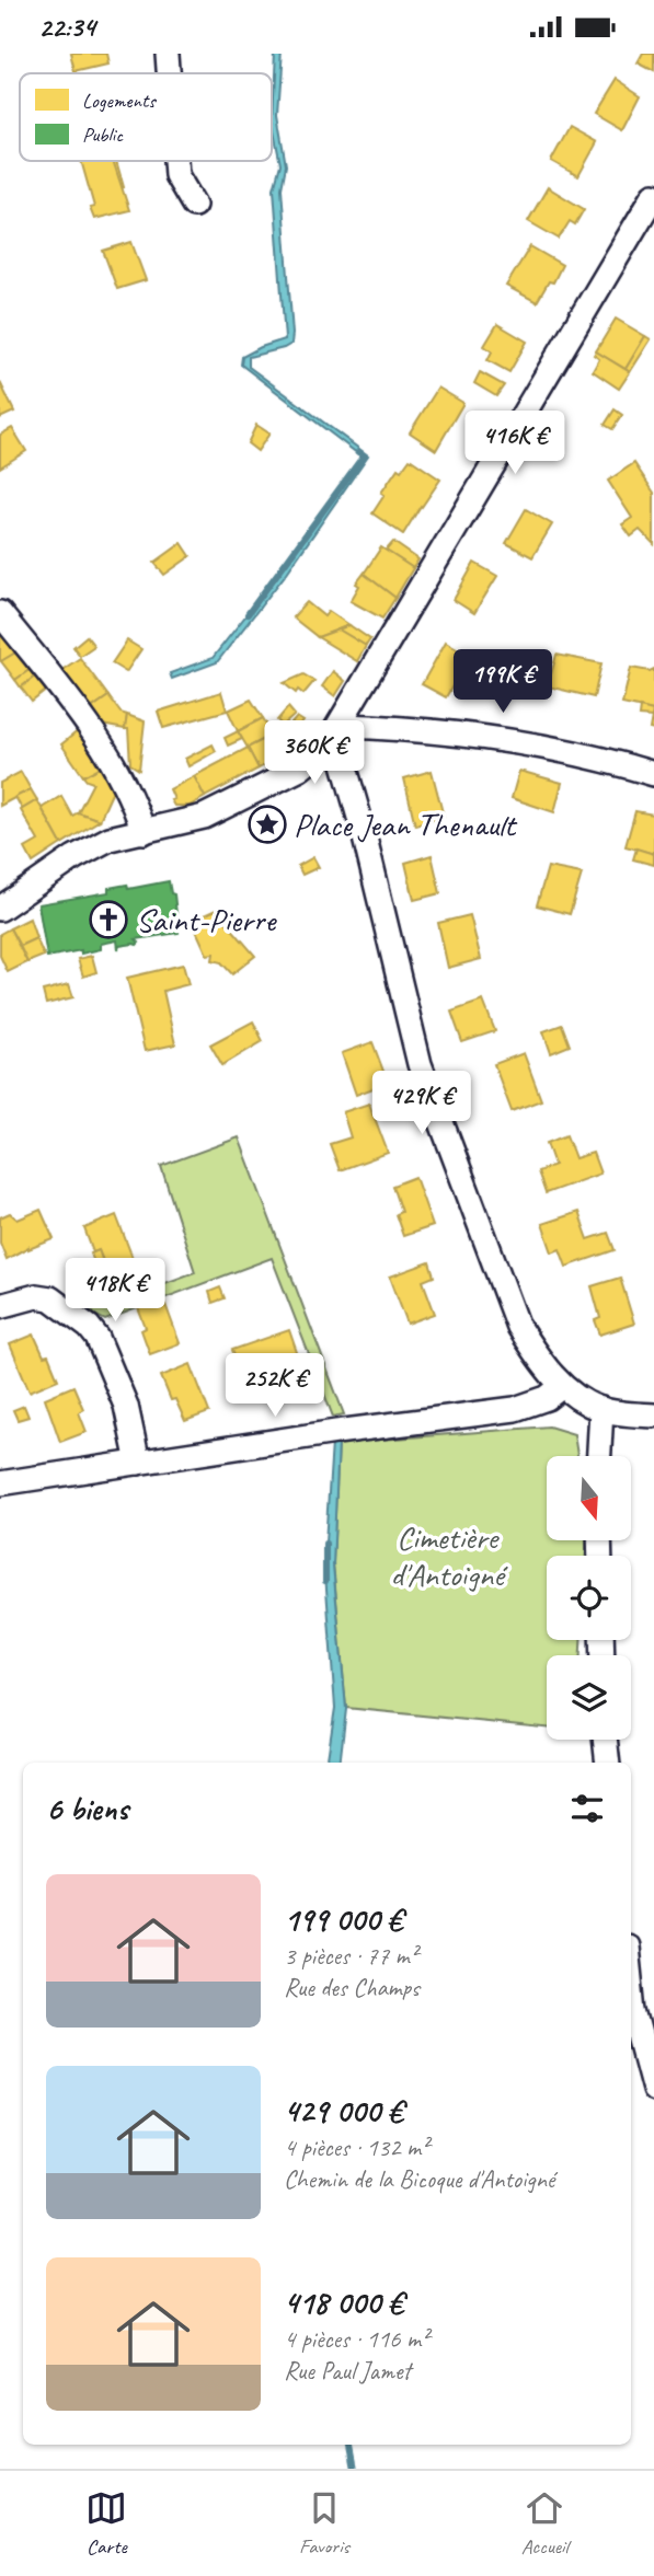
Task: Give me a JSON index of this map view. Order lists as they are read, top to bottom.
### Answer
{
  "parks": ["Cimetière d'Antoigné"],
  "places": {
    "place": ["Place Jean Thenault"],
    "church": ["Saint-Pierre"]
  },
  "legend": ["Logements", "Public"],
  "north": "bottom",
  "page": {
    "status": "22:34",
    "price": [
      "416K €",
      "199K €",
      "360K €",
      "429K €",
      "418K €",
      "252K €"
    ],
    "heading": "6 biens",
    "list": [
      {
        "name": "199 000 €",
        "note": "3 pièces · 77 m² · Rue des Champs"
      },
      {
        "name": "429 000 €",
        "note": "4 pièces · 132 m² · Chemin de la Bicoque d'Antoigné"
      },
      {
        "name": "418 000 €",
        "note": "4 pièces · 116 m² · Rue Paul Jamet"
      }
    ],
    "tabs": ["Carte", "Favoris", "Accueil"]
  }
}
